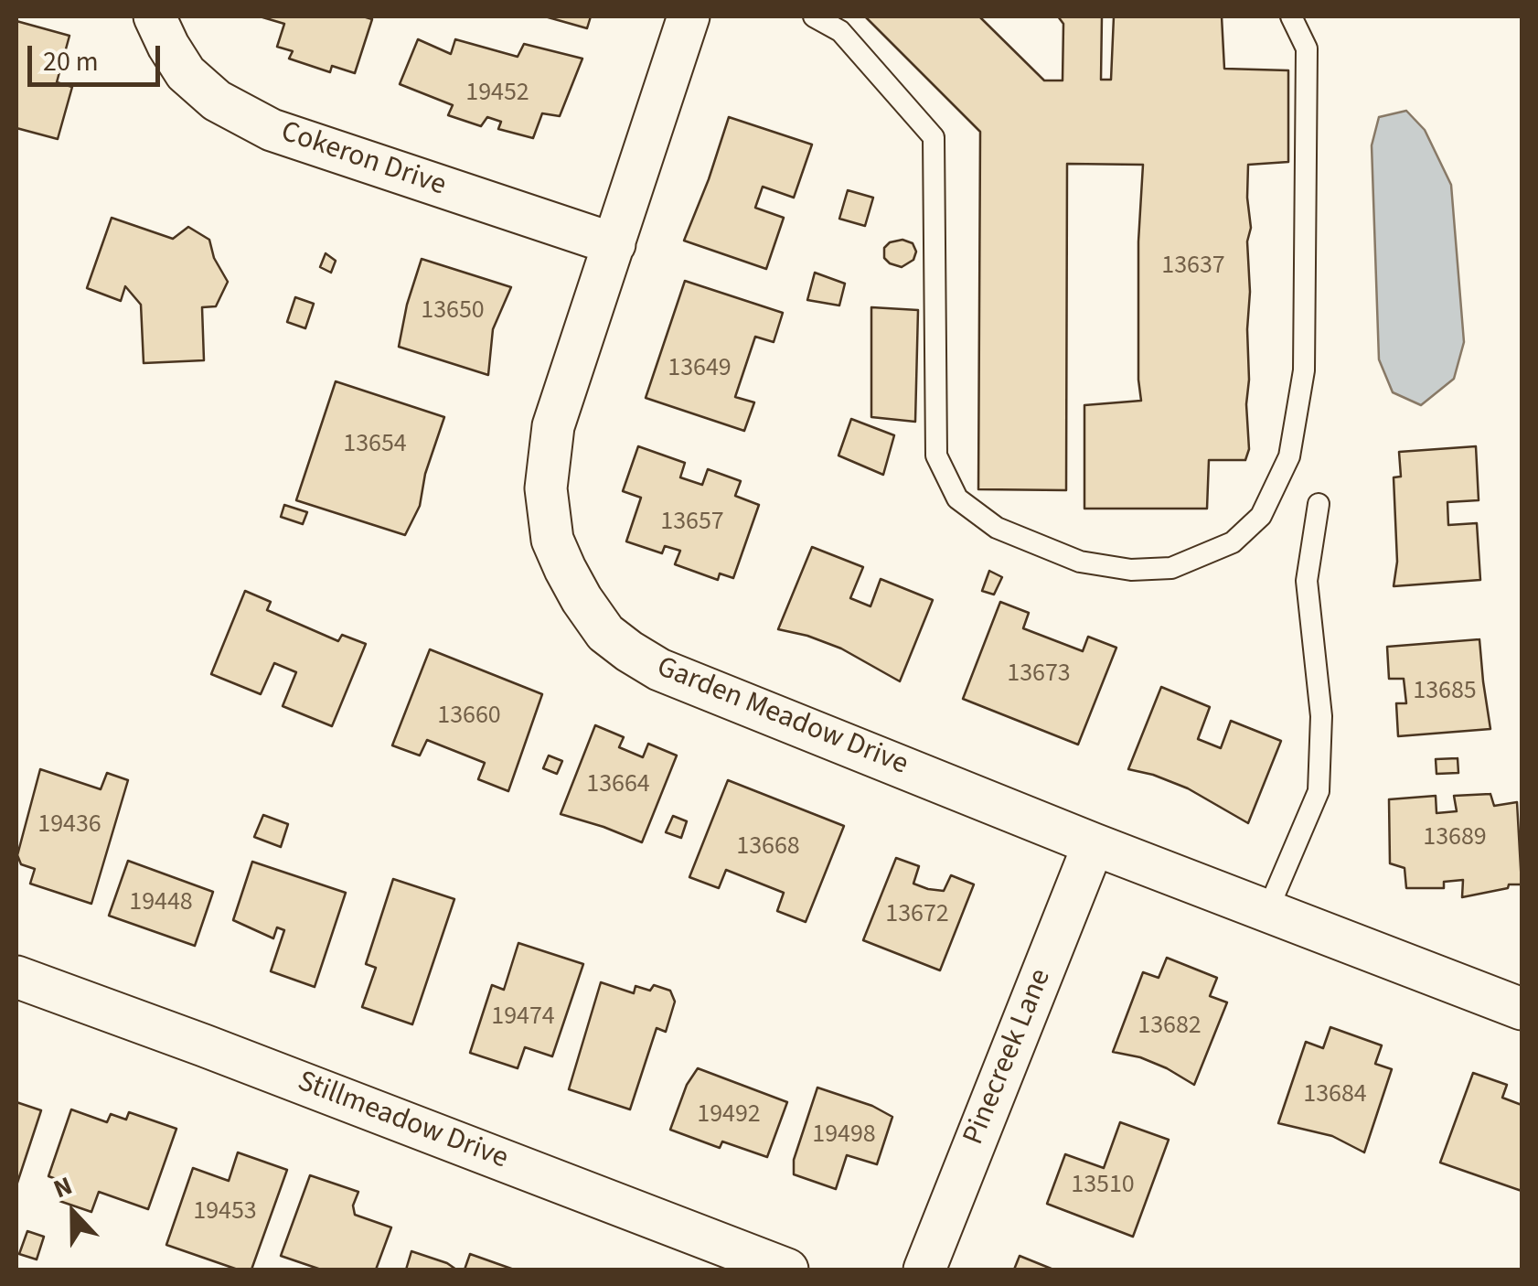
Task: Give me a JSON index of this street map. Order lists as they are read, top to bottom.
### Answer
{
  "streets": {
    "street": [
      "Cokeron Drive",
      "Garden Meadow Drive",
      "Pinecreek Lane",
      "Stillmeadow Drive"
    ]
  },
  "crossings": [
    ["Cokeron Drive", "Garden Meadow Drive"],
    ["Garden Meadow Drive", "Pinecreek Lane"]
  ],
  "house_numbers": [
    "19452",
    "13637",
    "13650",
    "13649",
    "13654",
    "13657",
    "13673",
    "13685",
    "13660",
    "13664",
    "19436",
    "13689",
    "13668",
    "19448",
    "13672",
    "19474",
    "13682",
    "13684",
    "19492",
    "19498",
    "13510",
    "19453"
  ],
  "scale_bar": "20 m",
  "north": "top"
}
